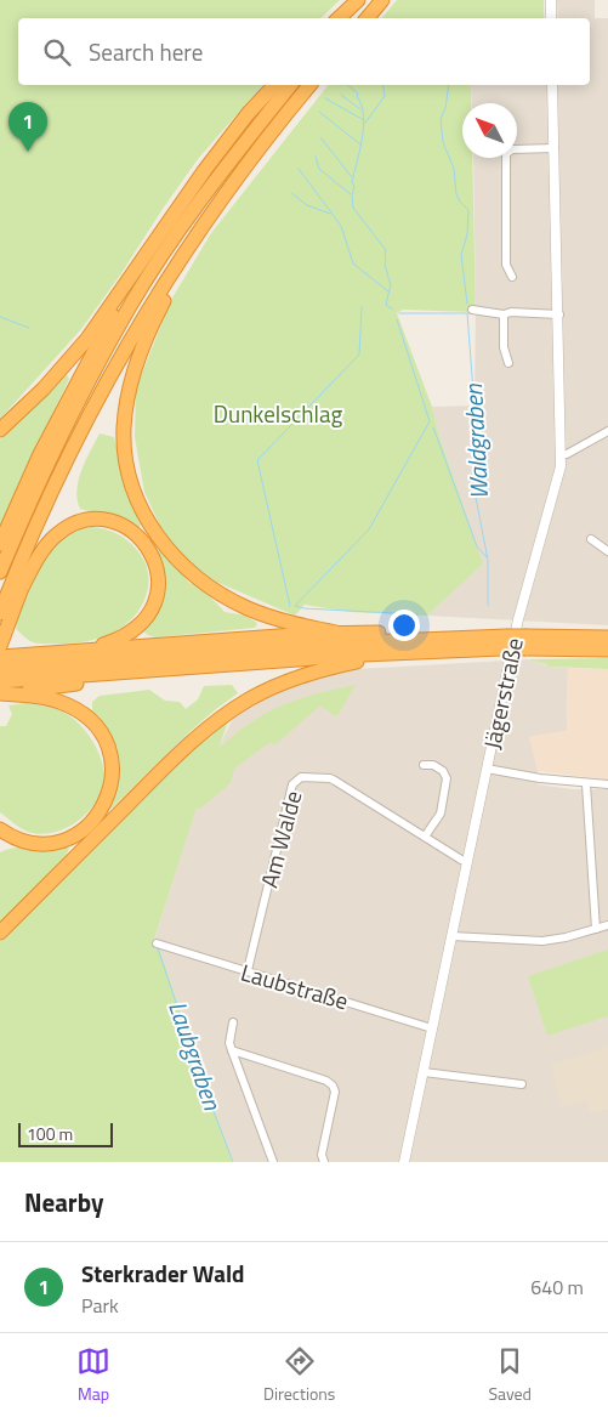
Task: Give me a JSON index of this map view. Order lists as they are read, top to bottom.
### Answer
{
  "streets": {
    "street": ["Jägerstraße", "Am Walde", "Laubstraße"]
  },
  "crossings": [
    ["Jägerstraße", "Am Walde"],
    ["Jägerstraße", "Laubstraße"],
    ["Am Walde", "Laubstraße"]
  ],
  "water": ["Waldgraben", "Laubgraben"],
  "parks": ["Dunkelschlag"],
  "scale_bar": "100 m",
  "north": "top left",
  "page": {
    "search": "Search here",
    "pins": "1",
    "scale": "100 m",
    "heading": "Nearby",
    "list": [
      {
        "mark": "1",
        "name": "Sterkrader Wald",
        "note": "Park",
        "value": "640 m"
      }
    ],
    "nav": ["Map", "Directions", "Saved"]
  }
}
